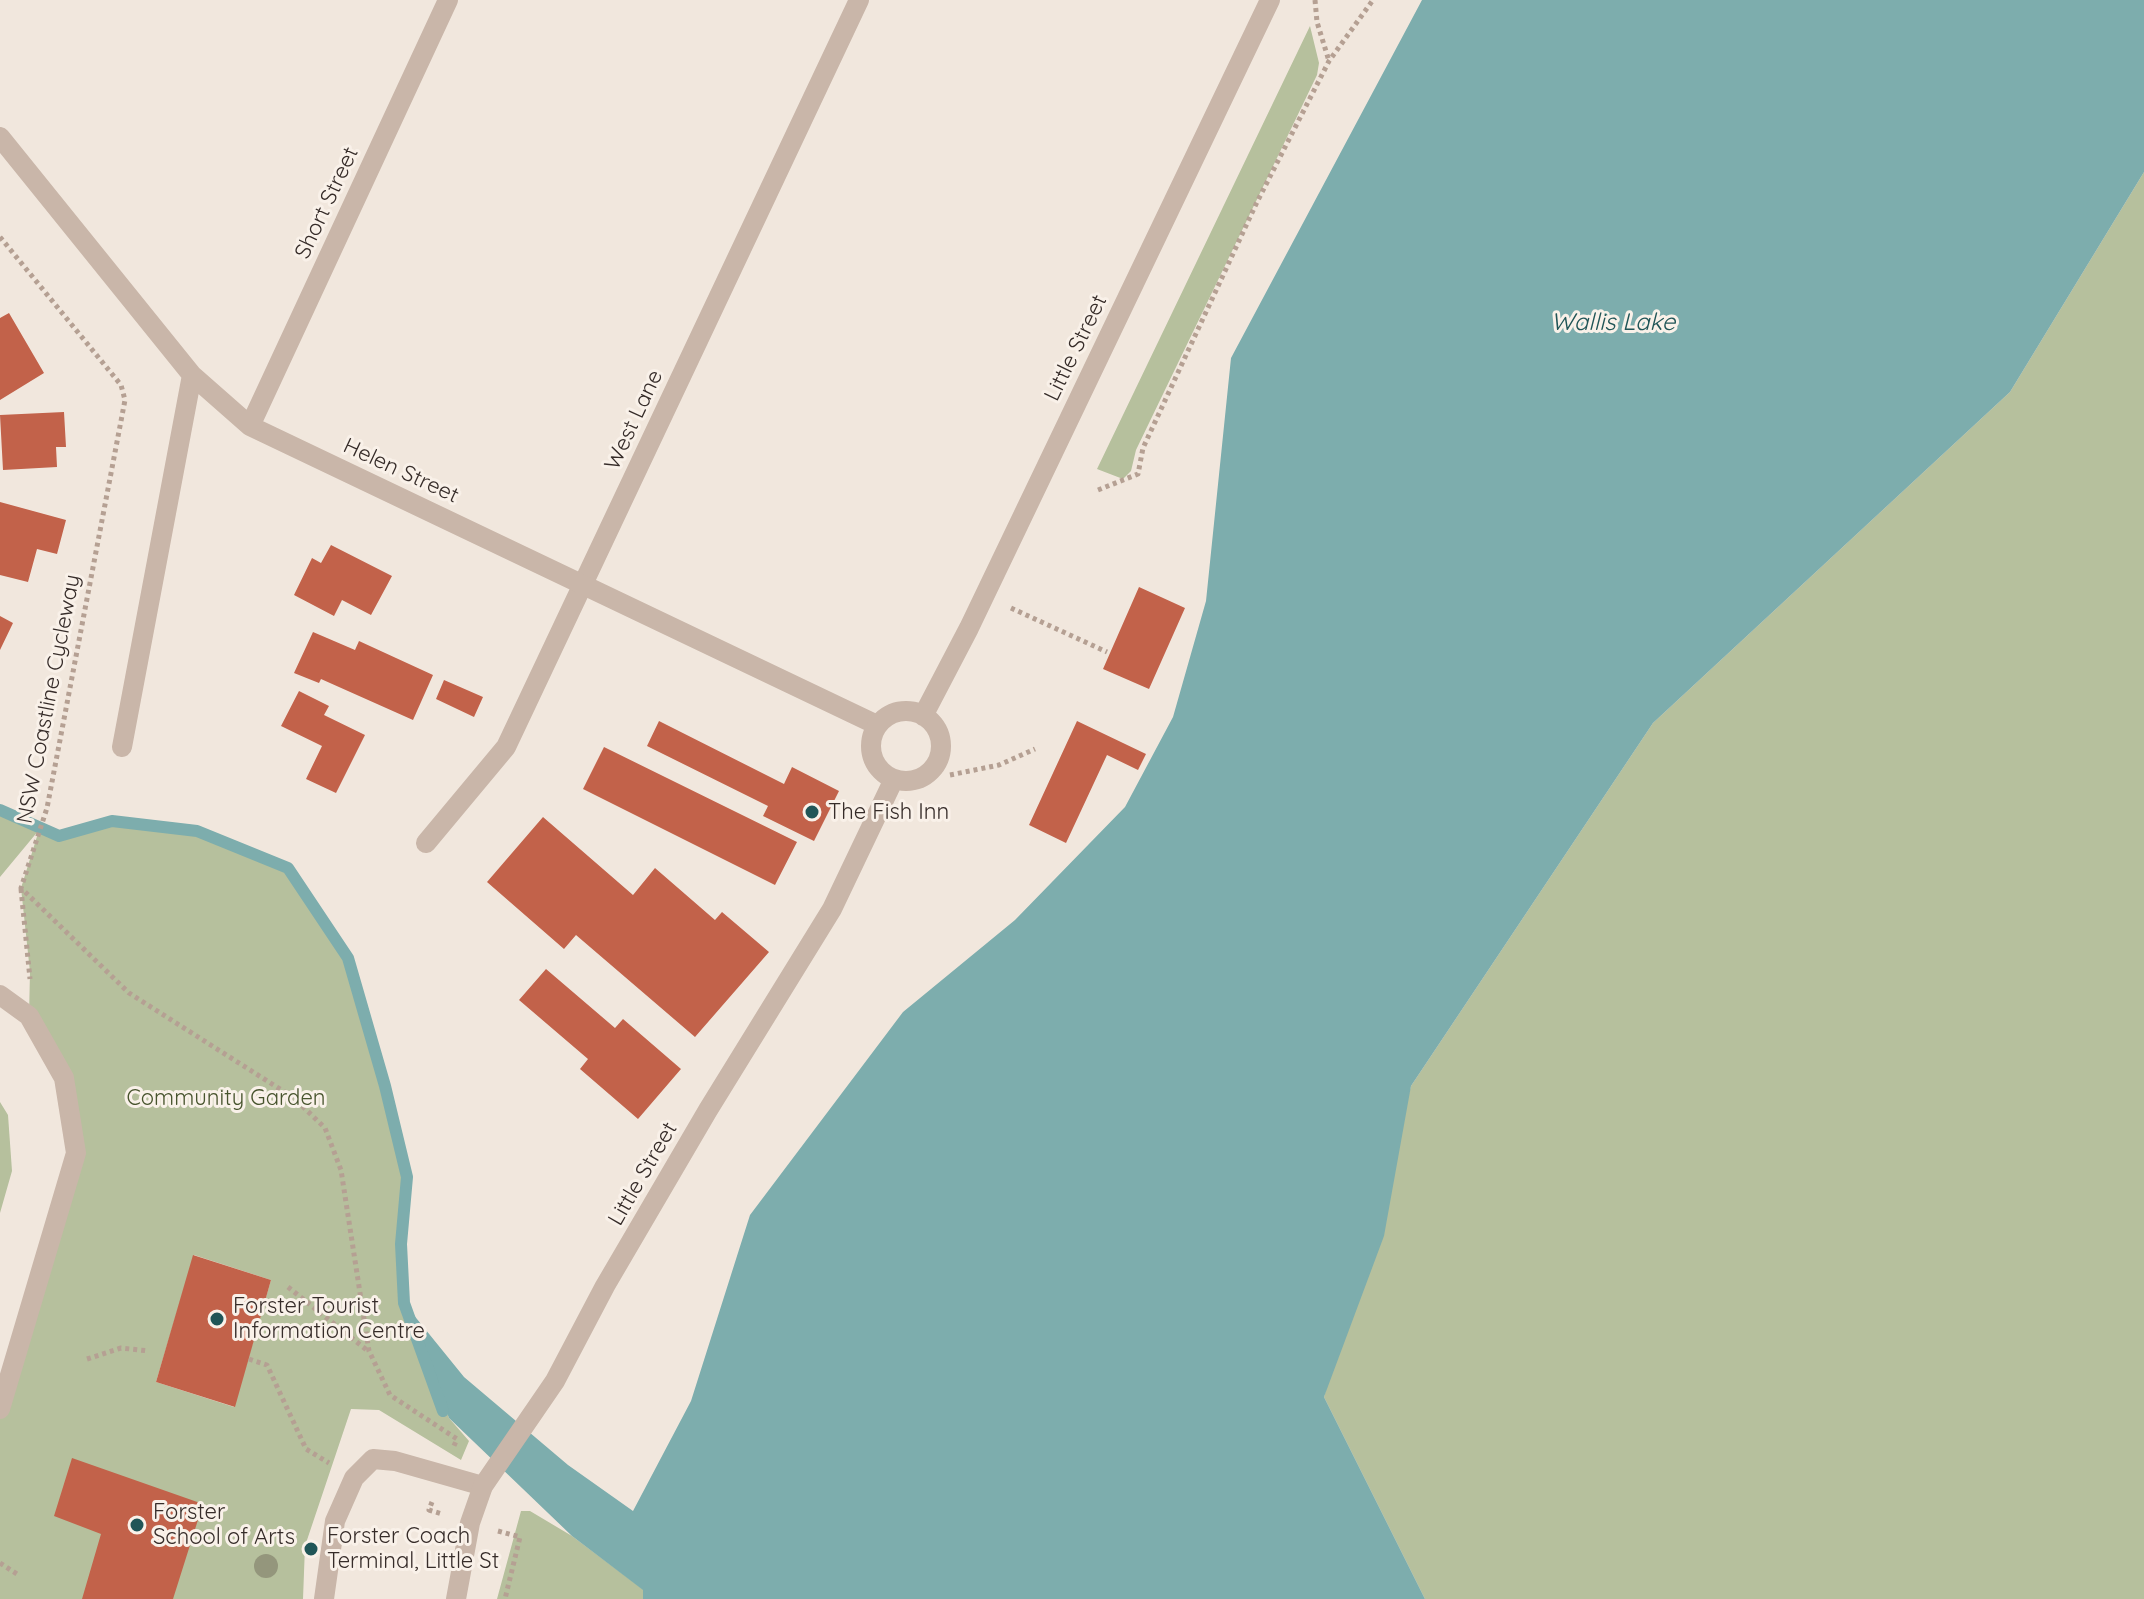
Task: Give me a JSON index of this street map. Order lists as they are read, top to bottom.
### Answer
{
  "streets": {
    "street": [
      "Short Street",
      "Little Street",
      "West Lane",
      "Helen Street"
    ],
    "path": ["NSW Coastline Cycleway"]
  },
  "crossings": [
    ["Short Street", "Helen Street"],
    ["Little Street", "Helen Street"],
    ["West Lane", "Helen Street"]
  ],
  "water": ["Wallis Lake"],
  "parks": ["Community Garden"],
  "places": [
    "The Fish Inn",
    "Forster Tourist Information Centre",
    "Forster School of Arts",
    "Forster Coach Terminal, Little St"
  ]
}
